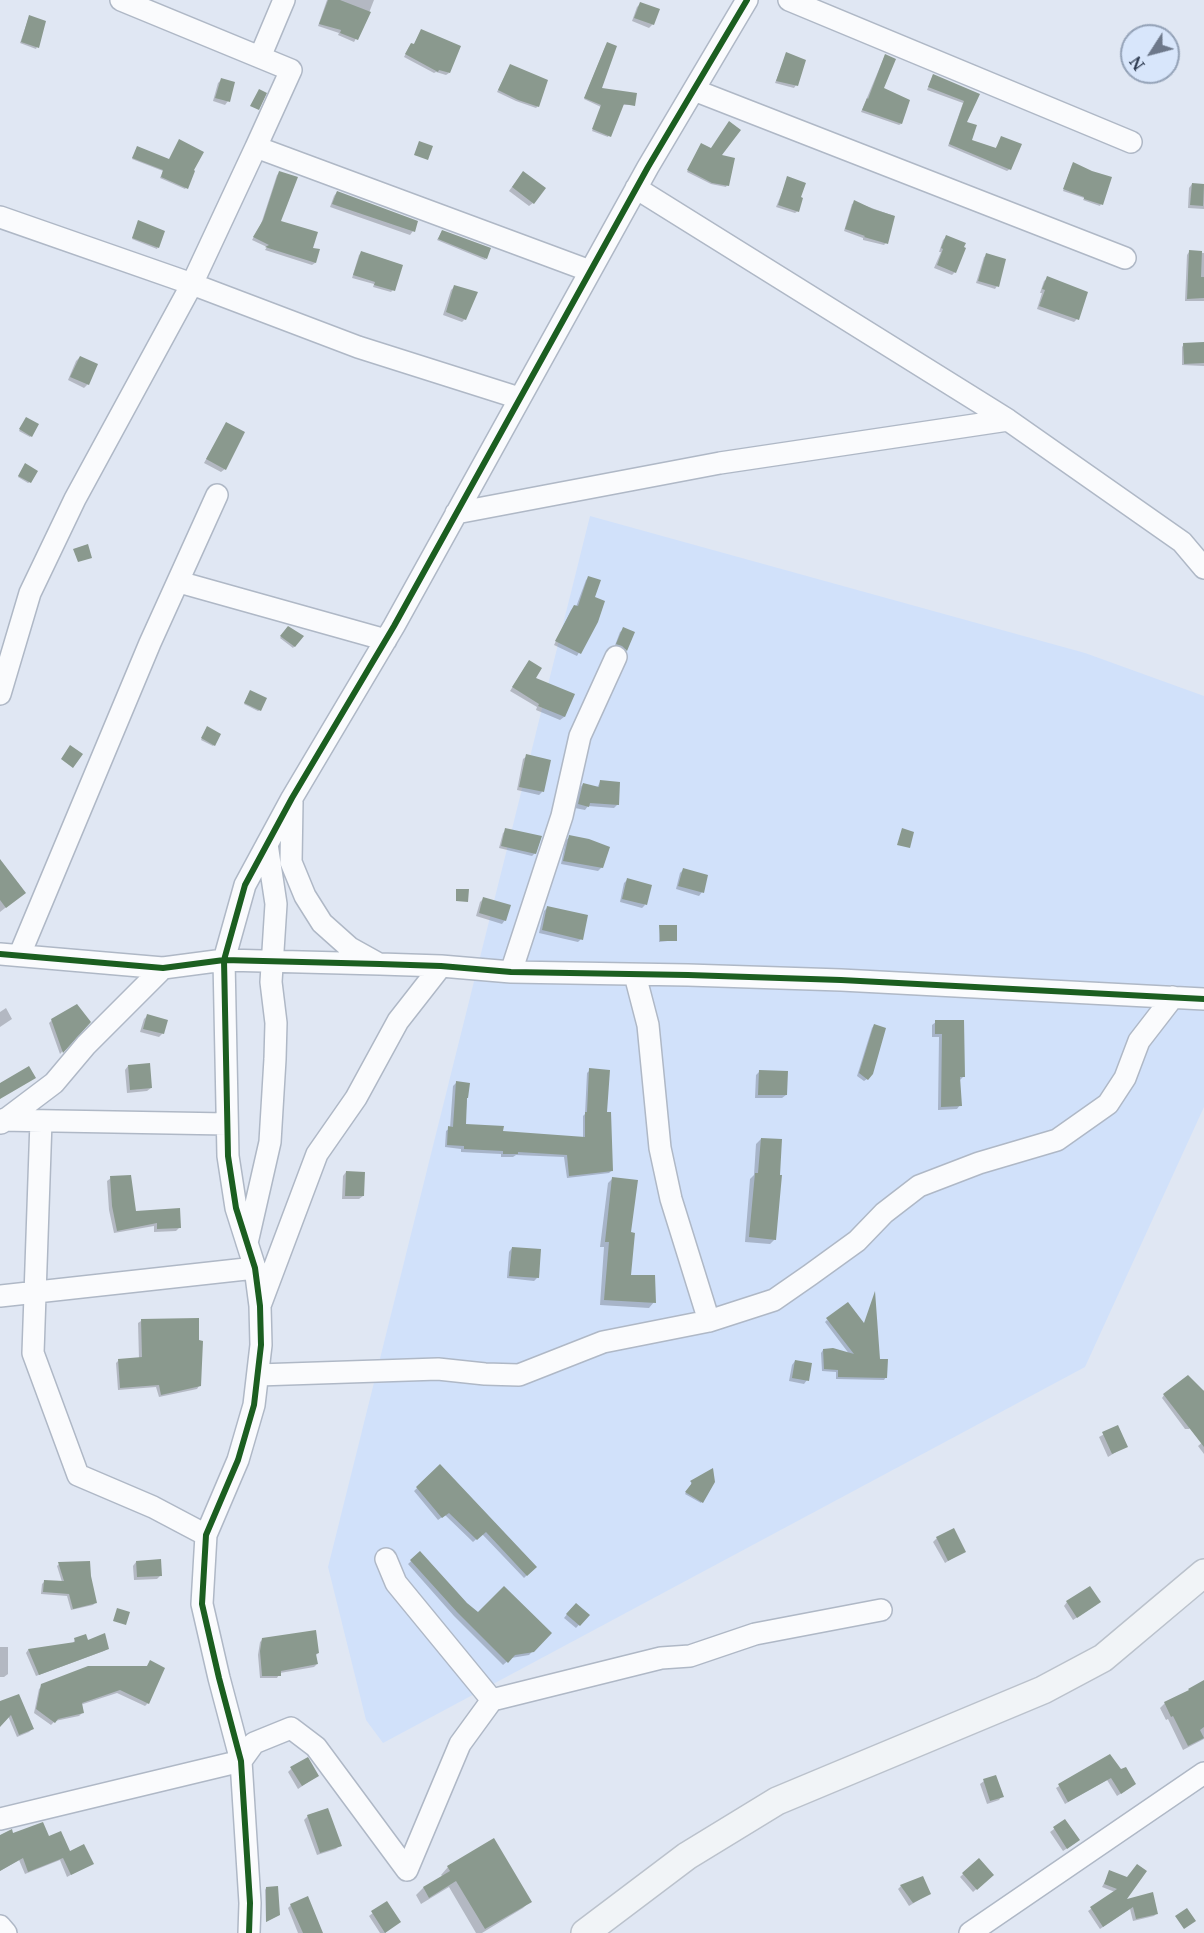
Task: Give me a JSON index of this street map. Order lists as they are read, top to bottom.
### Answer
{
  "north": "bottom left"
}
